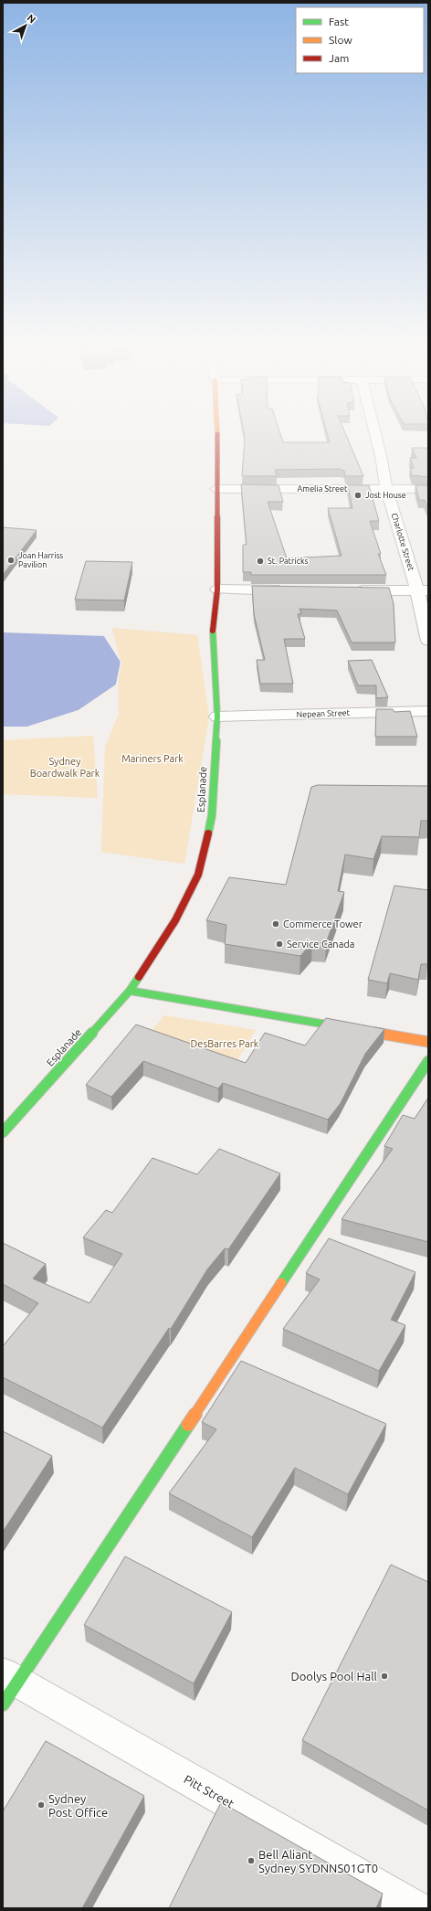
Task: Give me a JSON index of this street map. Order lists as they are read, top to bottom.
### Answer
{
  "streets": {
    "street": [
      "Amelia Street",
      "Charlotte Street",
      "Nepean Street",
      "Esplanade",
      "Pitt Street"
    ]
  },
  "crossings": [
    ["Amelia Street", "Charlotte Street"],
    ["Amelia Street", "Esplanade"],
    ["Nepean Street", "Esplanade"]
  ],
  "parks": ["Mariners Park", "Sydney Boardwalk Park", "DesBarres Park"],
  "places": [
    "Jost House",
    "Joan Harriss Pavilion",
    "St. Patricks",
    "Commerce Tower",
    "Service Canada",
    "Doolys Pool Hall",
    "Sydney Post Office",
    "Bell Aliant Sydney SYDNNS01GT0"
  ],
  "legend": ["Fast", "Slow", "Jam"],
  "north": "top right"
}
